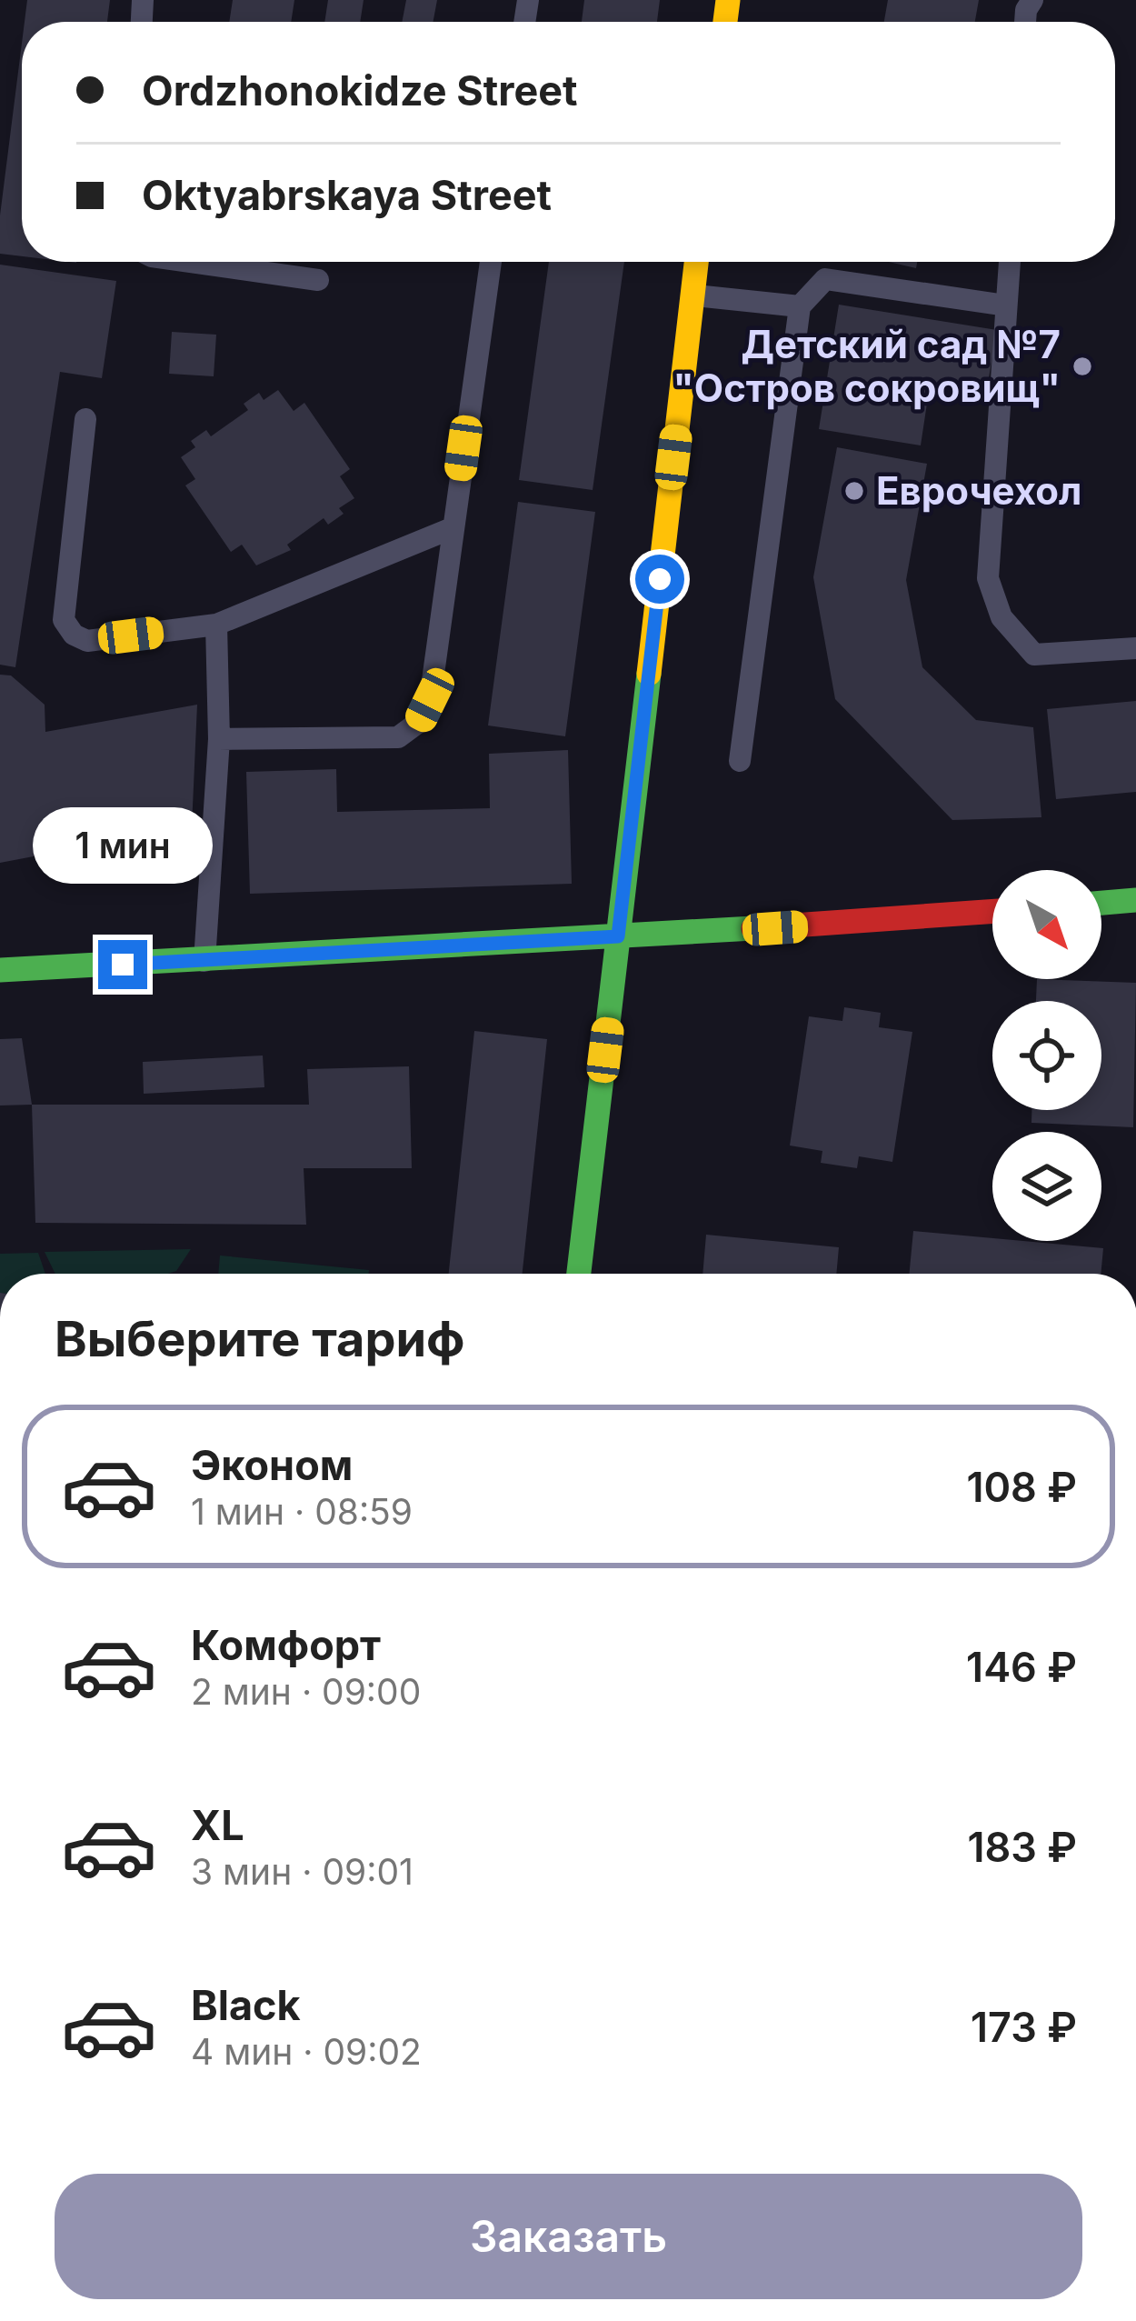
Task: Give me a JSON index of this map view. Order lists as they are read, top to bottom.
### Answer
{
  "places": ["Детский сад №7 \"Остров сокровищ\"", "Еврочехол"],
  "north": "bottom right",
  "page": {
    "banner": ["Ordzhonokidze Street", "Oktyabrskaya Street"],
    "bubble": "1 мин",
    "heading": "Выберите тариф",
    "list": [
      {
        "name": "Эконом",
        "note": "1 мин · 08:59",
        "value": "108 ₽"
      },
      {
        "name": "Комфорт",
        "note": "2 мин · 09:00",
        "value": "146 ₽"
      },
      {
        "name": "XL",
        "note": "3 мин · 09:01",
        "value": "183 ₽"
      },
      {
        "name": "Black",
        "note": "4 мин · 09:02",
        "value": "173 ₽"
      }
    ],
    "buttons": "Заказать"
  }
}
